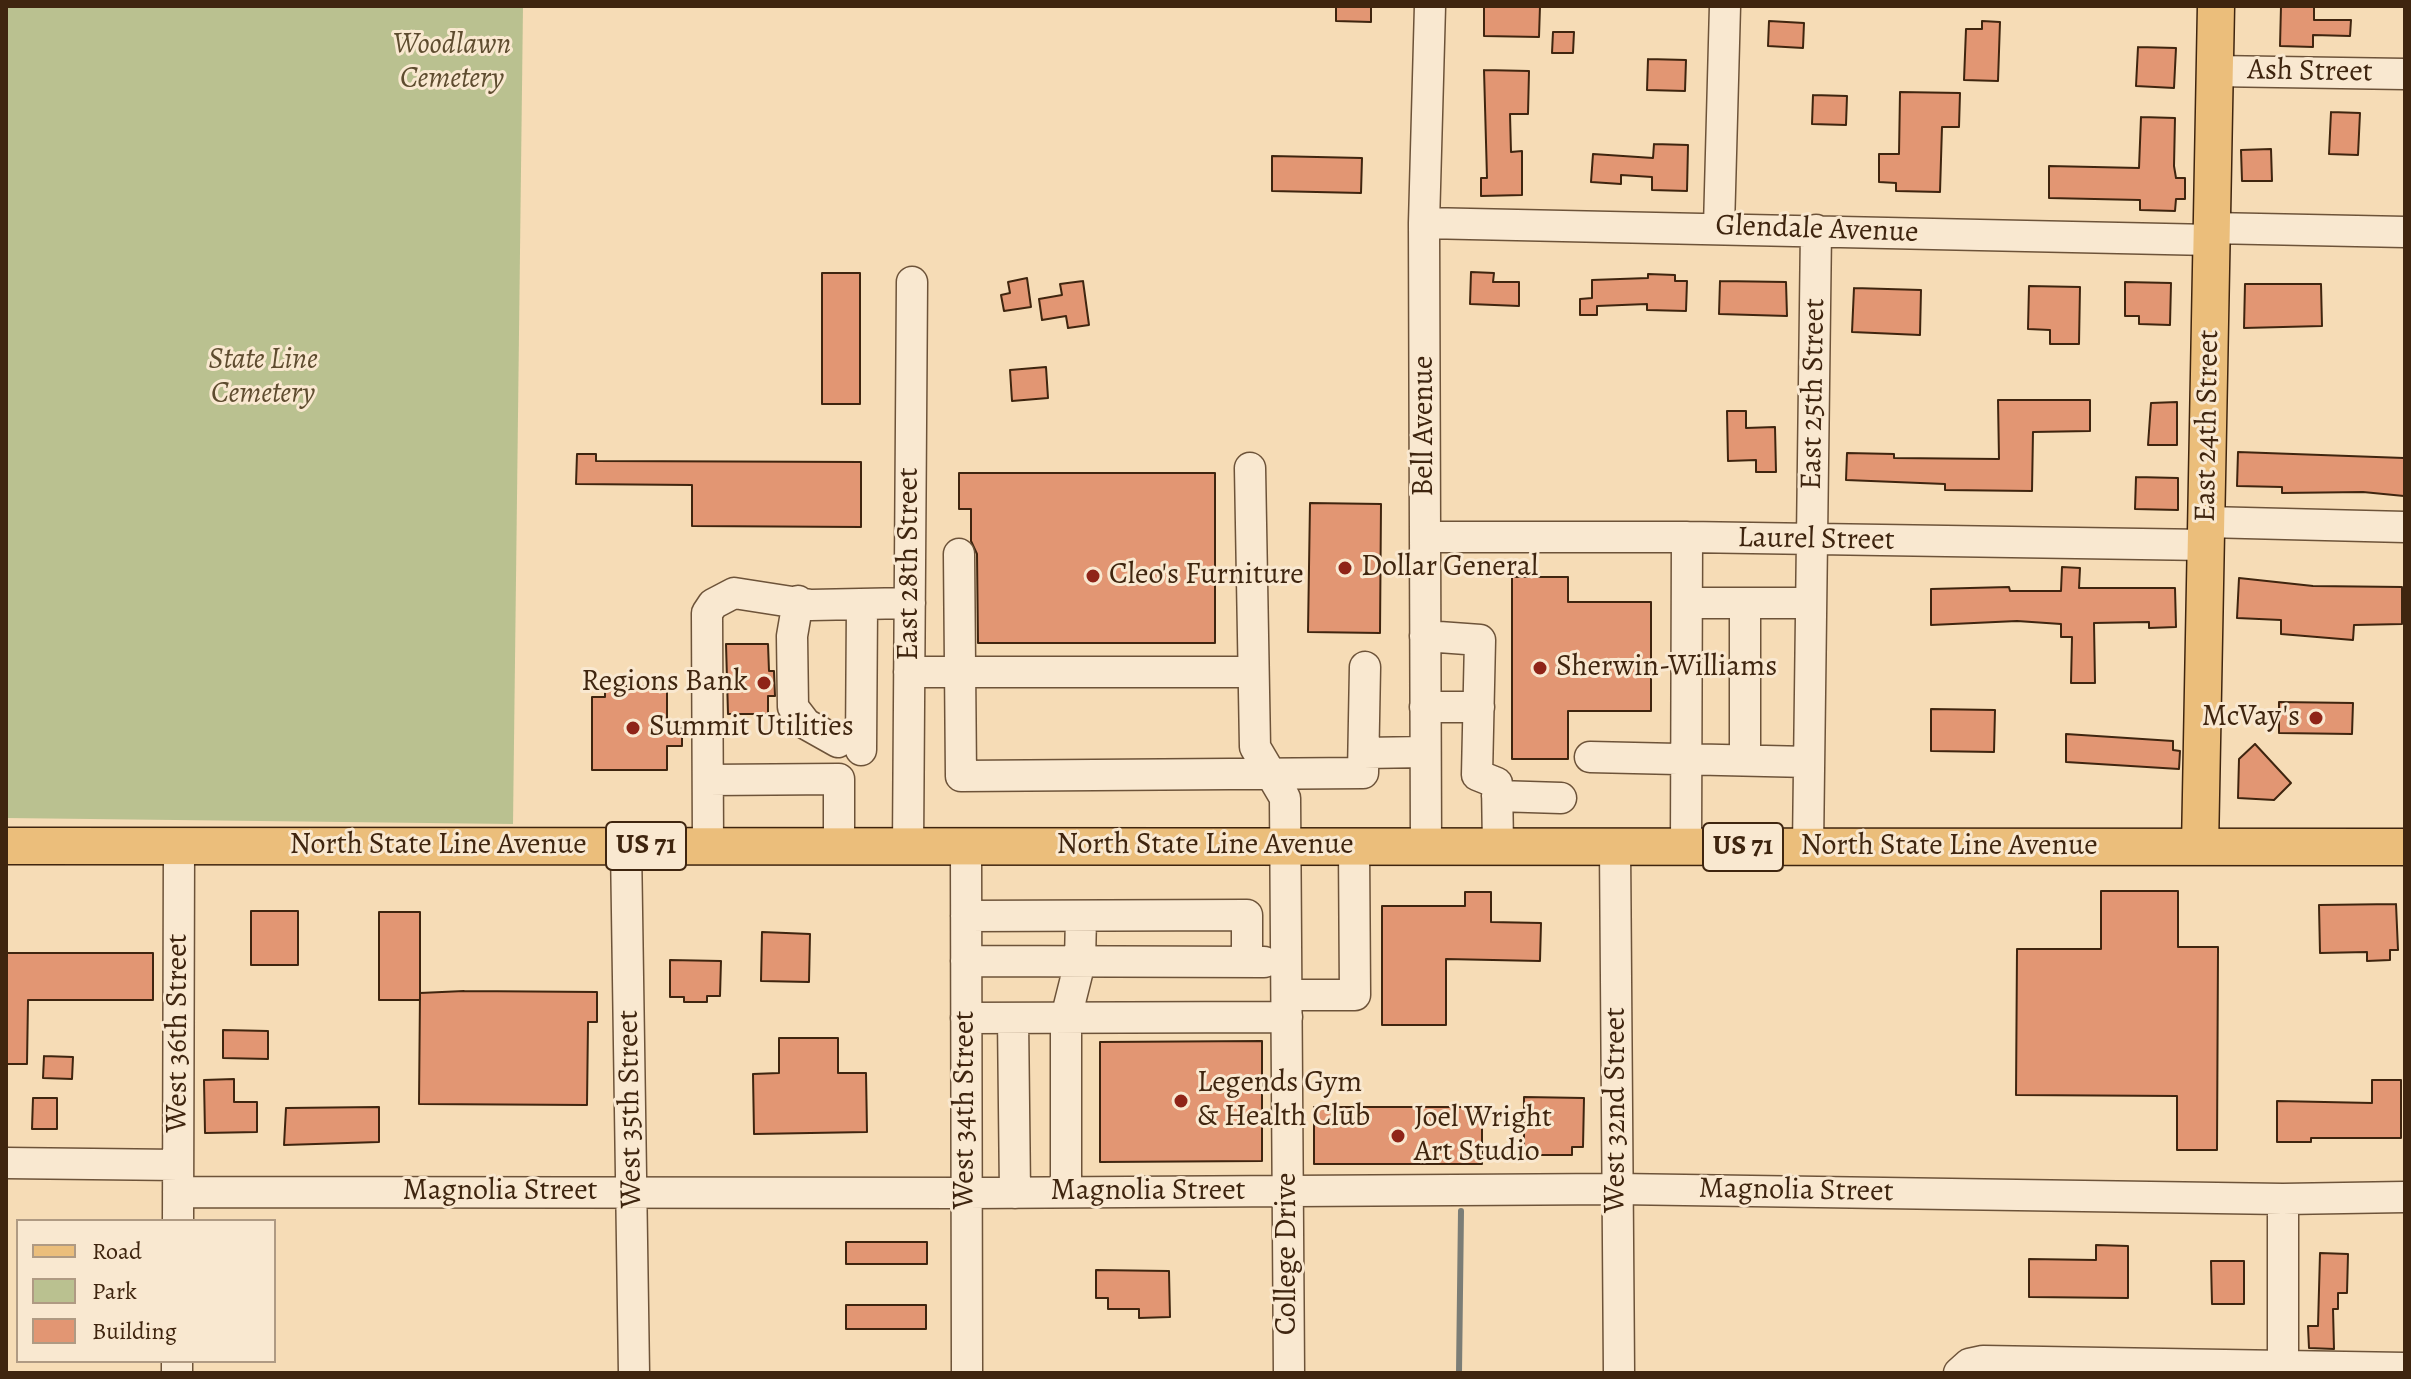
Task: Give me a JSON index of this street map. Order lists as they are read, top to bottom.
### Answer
{
  "streets": {
    "main road": ["East 24th Street", "North State Line Avenue", "US 71"],
    "street": [
      "Ash Street",
      "Glendale Avenue",
      "East 25th Street",
      "Bell Avenue",
      "Laurel Street",
      "East 28th Street",
      "West 36th Street",
      "West 35th Street",
      "West 34th Street",
      "West 32nd Street",
      "Magnolia Street",
      "College Drive"
    ]
  },
  "crossings": [
    ["Ash Street", "East 24th Street"],
    ["Glendale Avenue", "East 25th Street"],
    ["Glendale Avenue", "Bell Avenue"],
    ["Glendale Avenue", "East 24th Street"],
    ["East 25th Street", "Laurel Street"],
    ["East 25th Street", "North State Line Avenue"],
    ["Bell Avenue", "Laurel Street"],
    ["Bell Avenue", "North State Line Avenue"],
    ["East 24th Street", "Laurel Street"],
    ["East 24th Street", "North State Line Avenue"],
    ["East 28th Street", "North State Line Avenue"],
    ["North State Line Avenue", "West 36th Street"],
    ["North State Line Avenue", "West 35th Street"],
    ["North State Line Avenue", "West 34th Street"],
    ["North State Line Avenue", "West 32nd Street"],
    ["North State Line Avenue", "College Drive"],
    ["West 36th Street", "Magnolia Street"],
    ["West 35th Street", "Magnolia Street"],
    ["West 34th Street", "Magnolia Street"],
    ["West 32nd Street", "Magnolia Street"],
    ["Magnolia Street", "College Drive"]
  ],
  "parks": ["Woodlawn Cemetery", "State Line Cemetery"],
  "places": [
    "Dollar General",
    "Cleo's Furniture",
    "Sherwin-Williams",
    "Regions Bank",
    "McVay's",
    "Summit Utilities",
    "Legends Gym & Health Club",
    "Joel Wright Art Studio"
  ],
  "legend": ["Road", "Park", "Building"]
}
